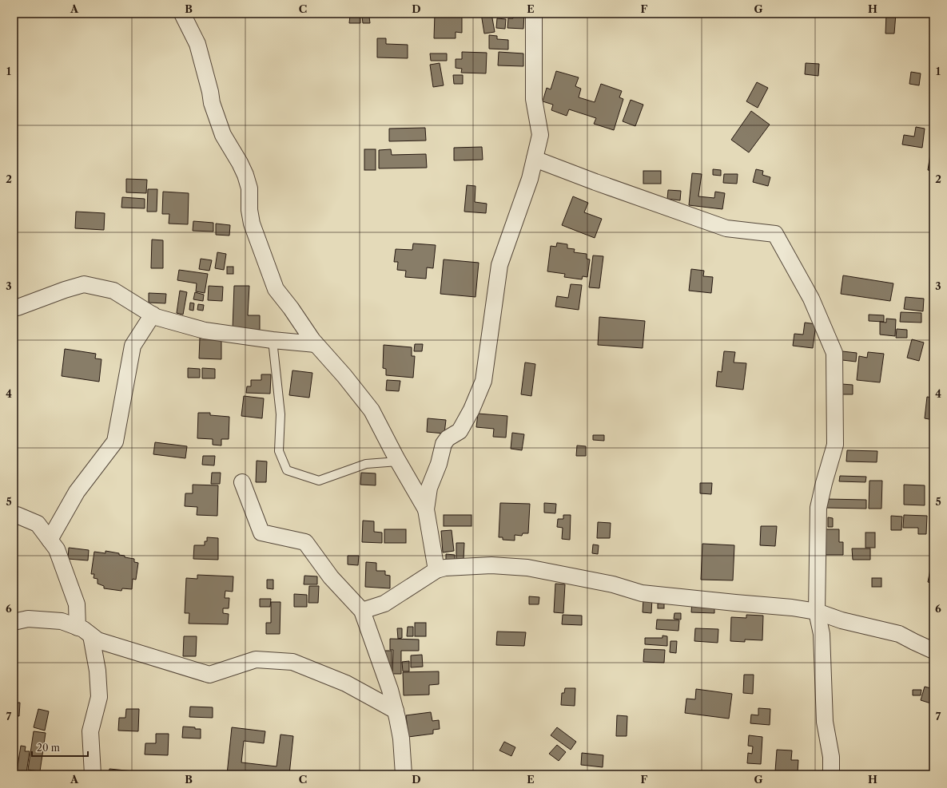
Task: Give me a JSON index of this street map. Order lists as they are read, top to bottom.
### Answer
{
  "scale_bar": "20 m",
  "grid": {
    "columns": [
      "A",
      "B",
      "C",
      "D",
      "E",
      "F",
      "G",
      "H"
    ],
    "rows": [
      "1",
      "2",
      "3",
      "4",
      "5",
      "6",
      "7"
    ]
  }
}
